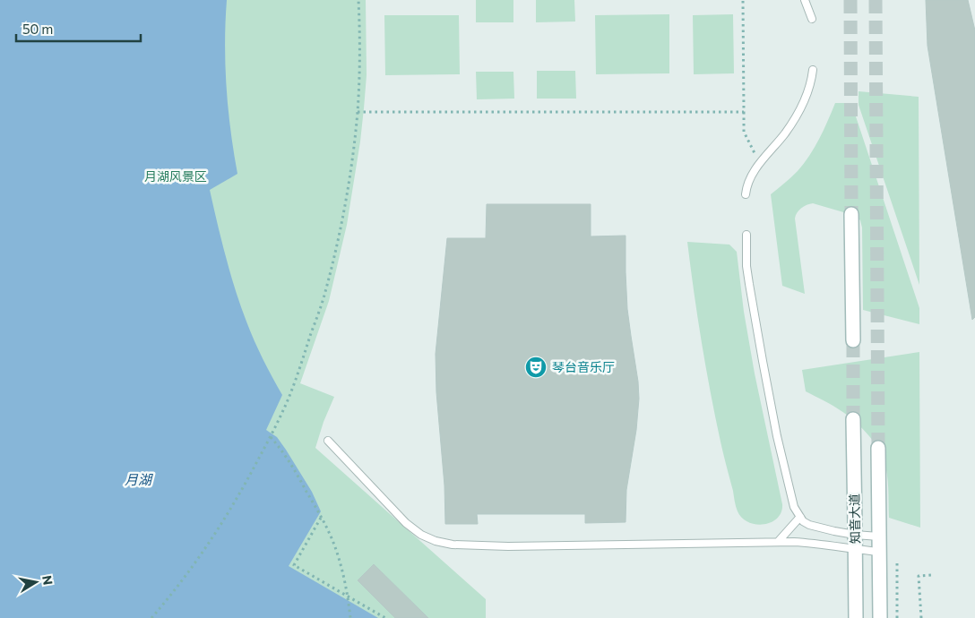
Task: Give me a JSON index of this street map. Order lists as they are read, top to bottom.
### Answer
{
  "streets": {
    "main road": ["知音大道"]
  },
  "water": ["月湖"],
  "parks": ["月湖风景区"],
  "places": {
    "theatre": ["琴台音乐厅"]
  },
  "scale_bar": "50 m",
  "north": "right"
}
